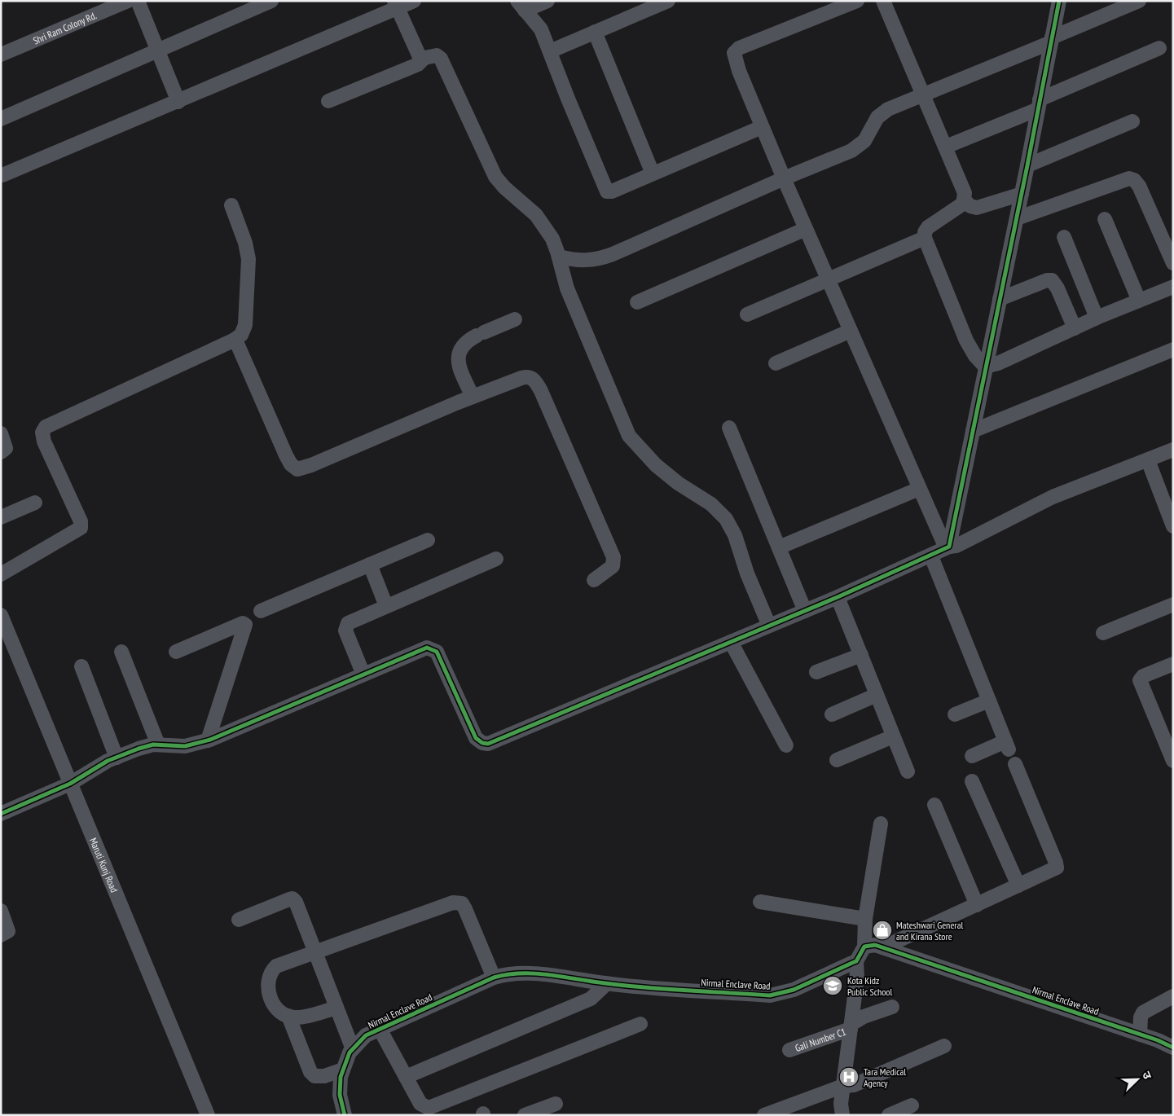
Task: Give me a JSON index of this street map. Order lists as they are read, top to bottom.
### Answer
{
  "streets": {
    "street": [
      "Shri Ram Colony Rd.",
      "Maruti Kunj Road",
      "Nirmal Enclave Road",
      "Gali Number C1"
    ]
  },
  "places": {
    "shop": ["Mateshwari General and Kirana Store"],
    "school or university": ["Kota Kidz Public School"],
    "hospital": ["Tara Medical Agency"]
  },
  "north": "top right"
}
